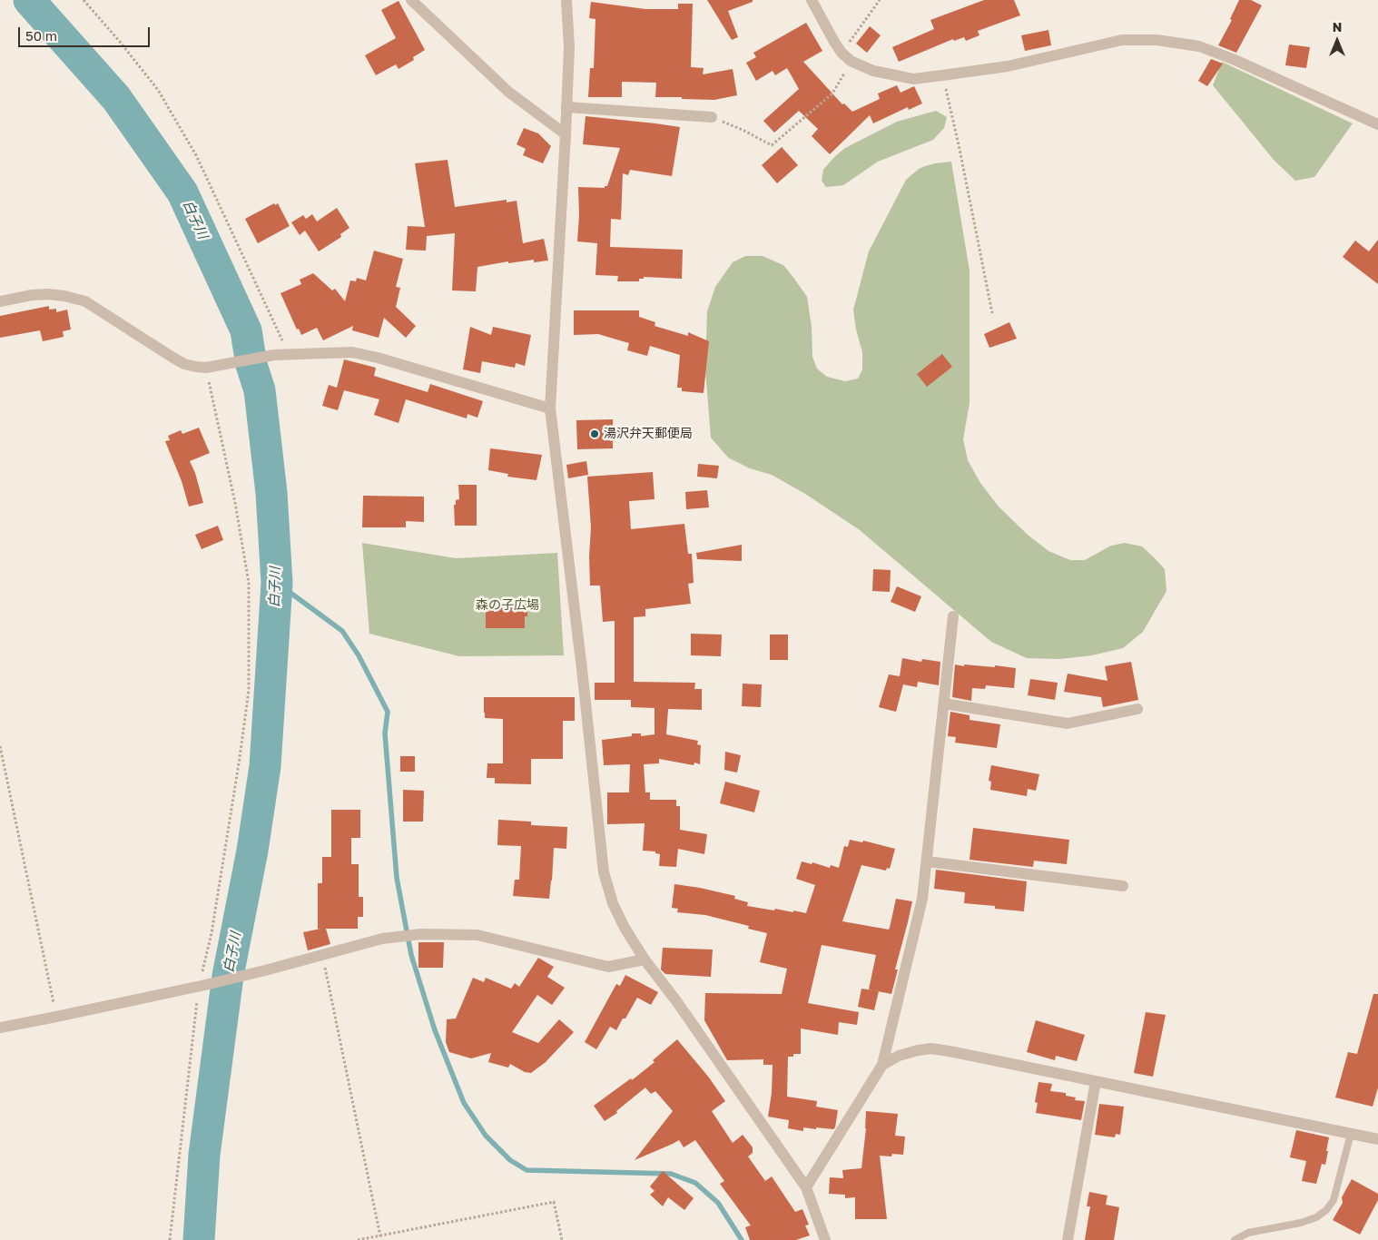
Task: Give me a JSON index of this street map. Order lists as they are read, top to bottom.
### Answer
{
  "water": ["白子川"],
  "parks": ["森の子広場"],
  "places": ["湯沢弁天郵便局"],
  "scale_bar": "50 m",
  "north": "top"
}
